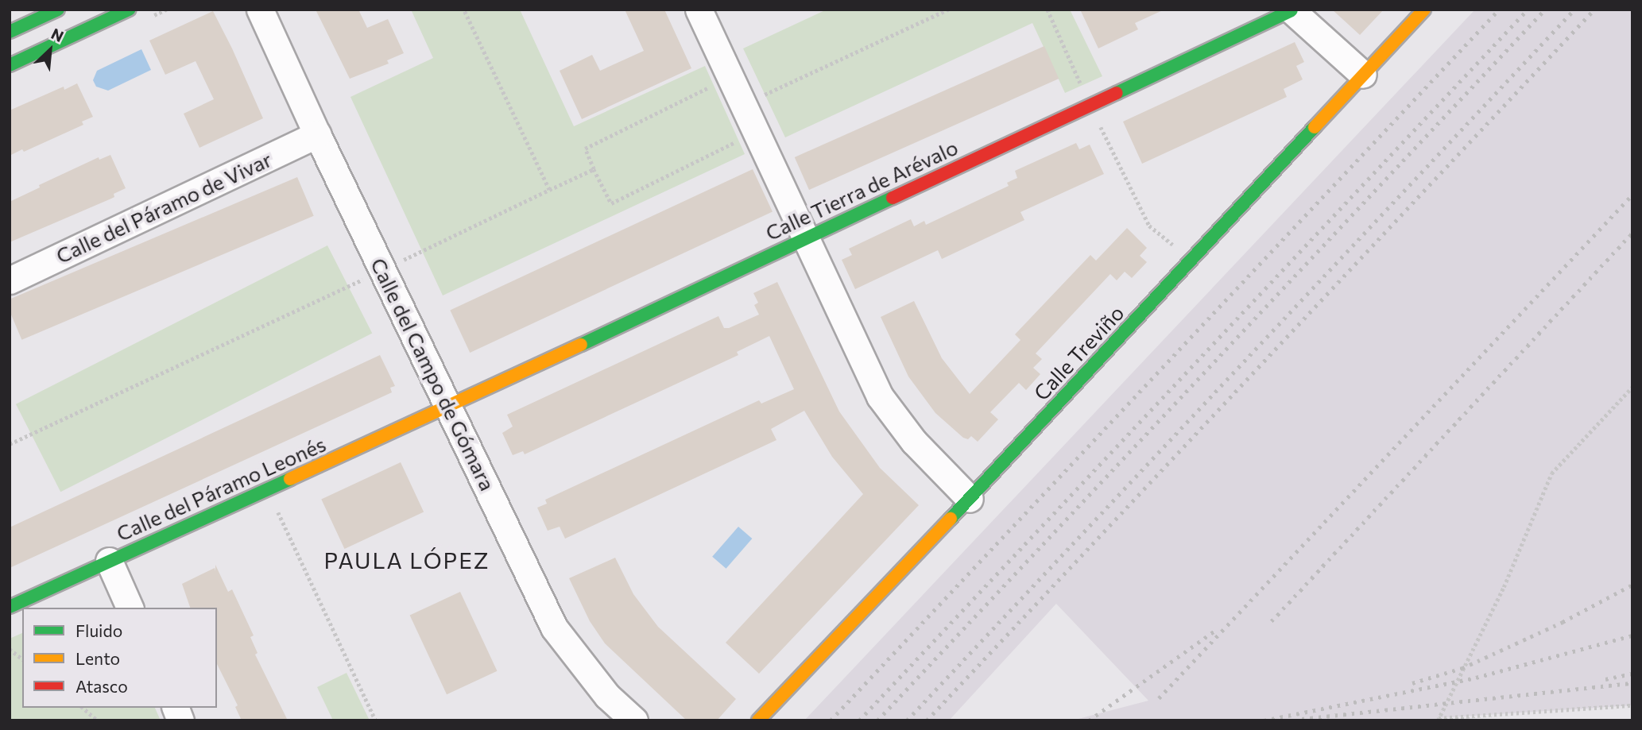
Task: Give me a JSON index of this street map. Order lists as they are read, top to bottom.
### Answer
{
  "streets": {
    "street": [
      "Calle Tierra de Arévalo",
      "Calle del Páramo de Vivar",
      "Calle Treviño",
      "Calle del Campo de Gómara",
      "Calle del Páramo Leonés"
    ]
  },
  "crossings": [
    ["Calle Tierra de Arévalo", "Calle del Campo de Gómara"],
    ["Calle Tierra de Arévalo", "Calle del Páramo Leonés"],
    ["Calle del Páramo de Vivar", "Calle del Campo de Gómara"],
    ["Calle del Campo de Gómara", "Calle del Páramo Leonés"]
  ],
  "districts": ["PAULA LÓPEZ"],
  "legend": ["Fluido", "Lento", "Atasco"],
  "north": "top right"
}
